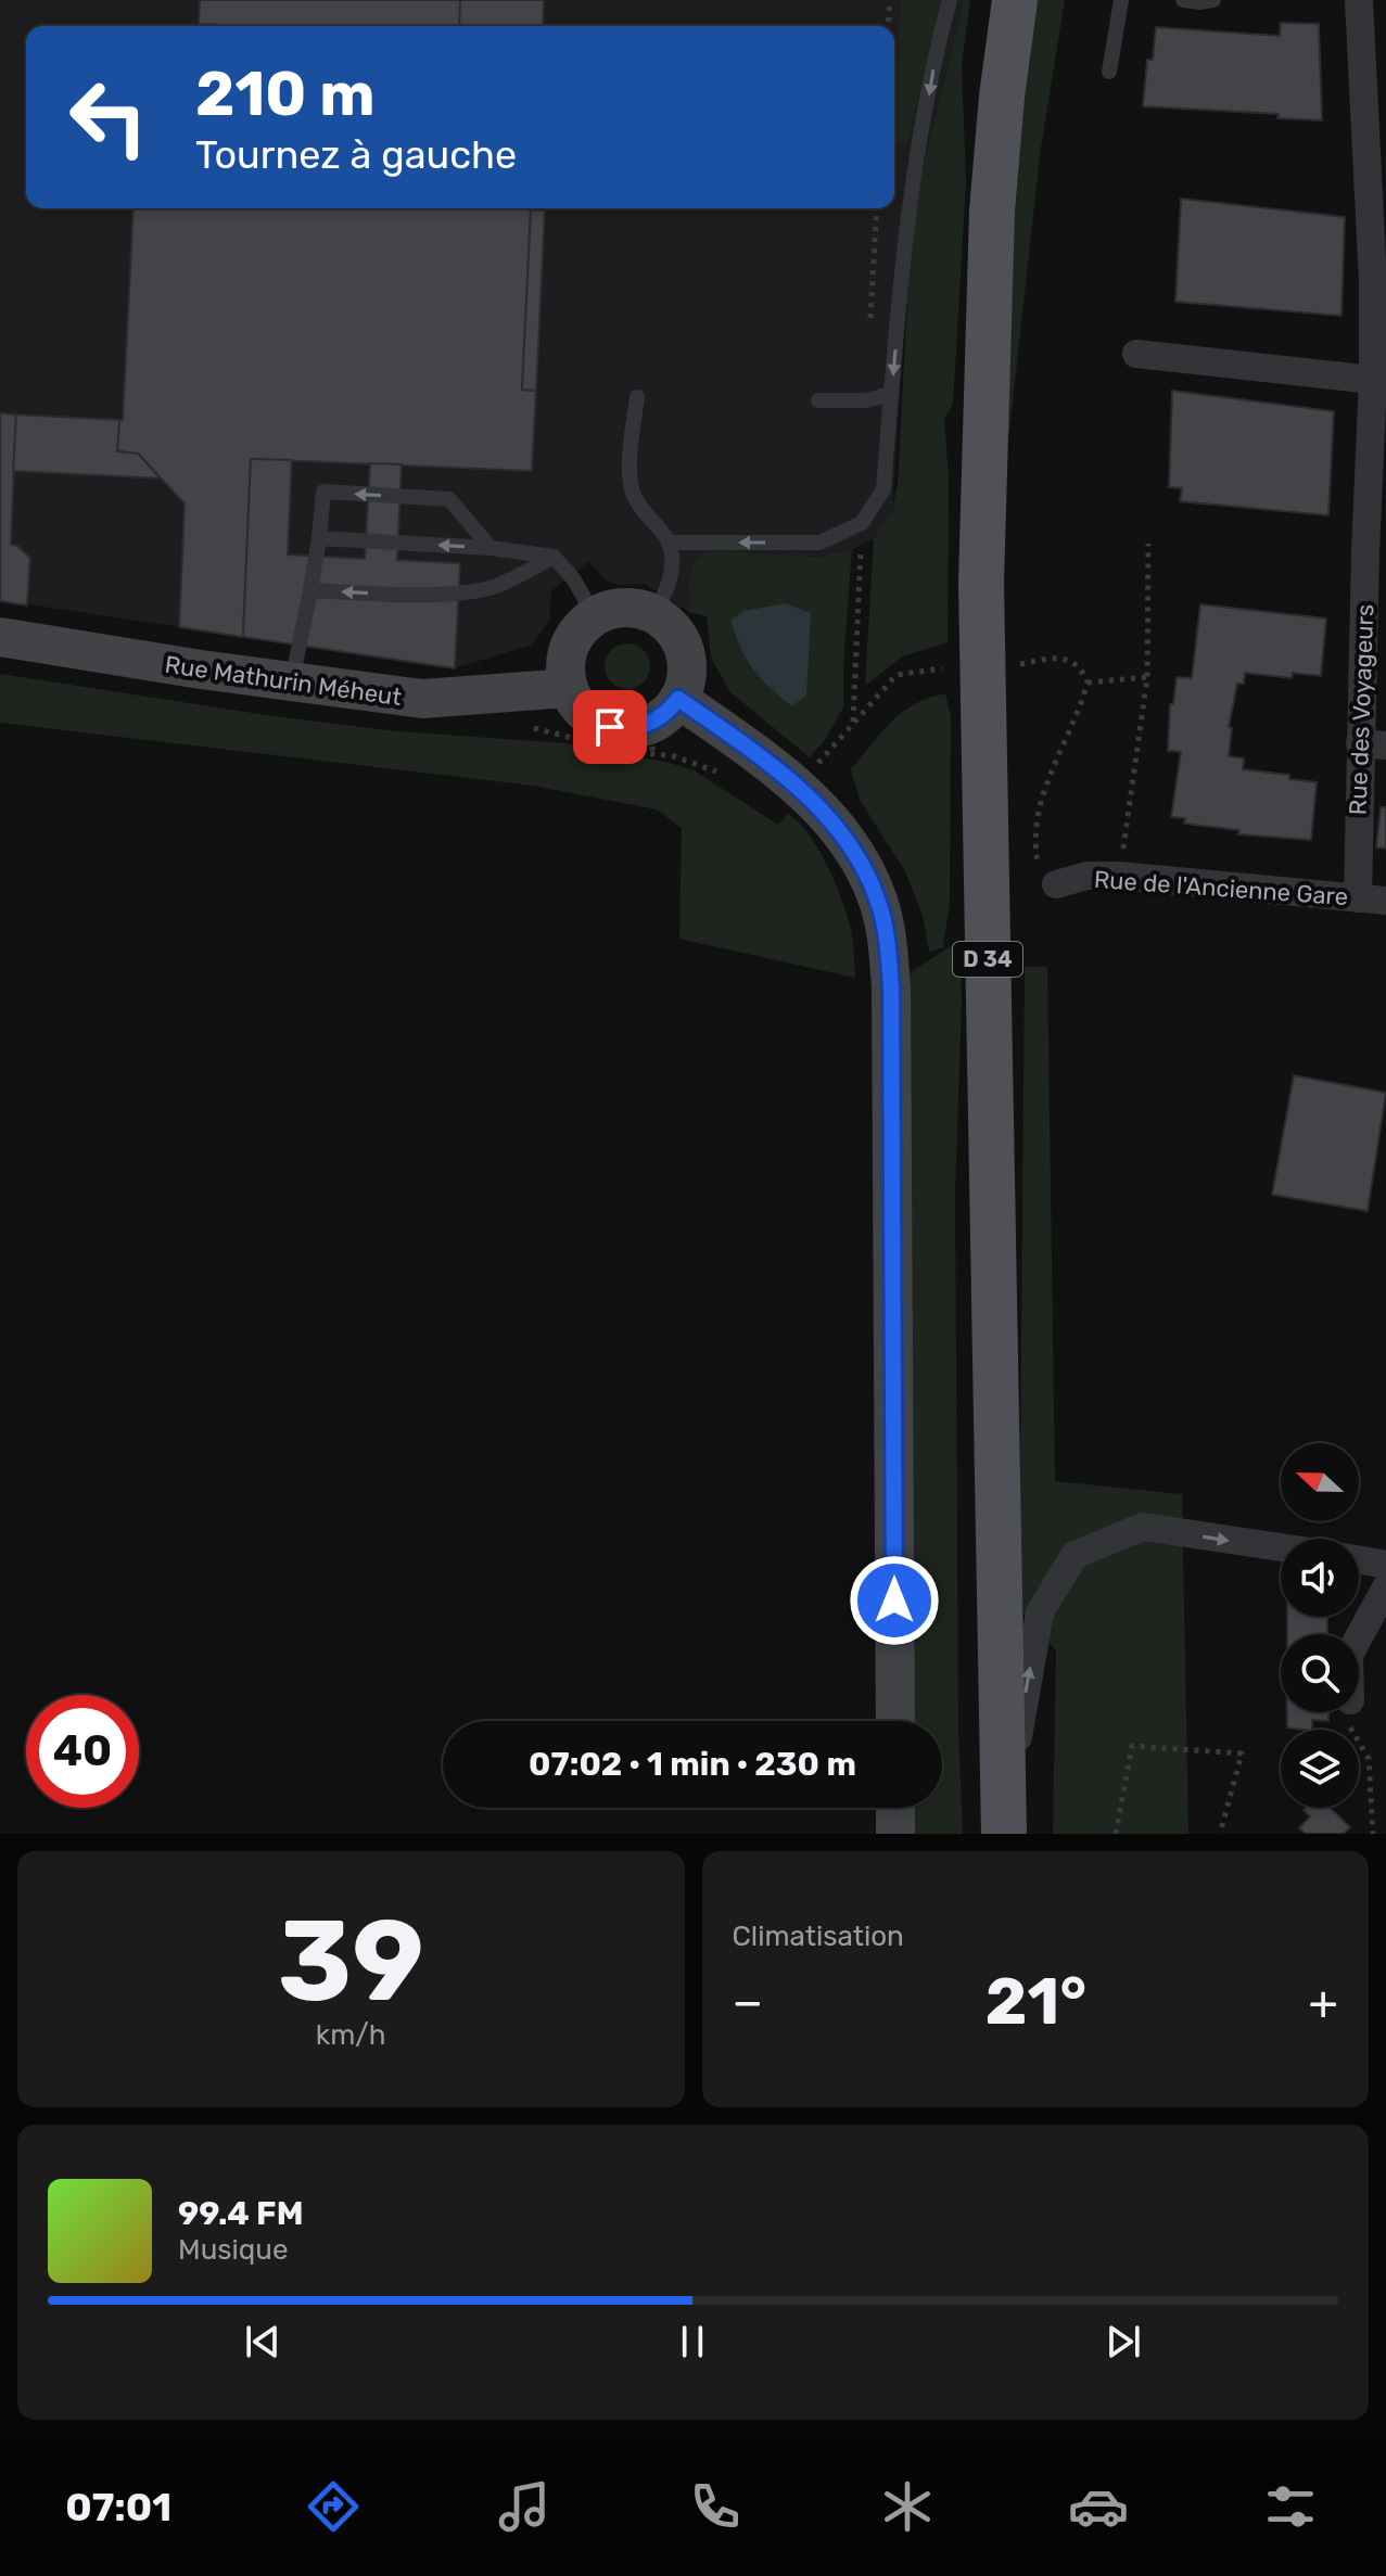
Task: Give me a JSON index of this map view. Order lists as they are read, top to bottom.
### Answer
{
  "streets": {
    "main road": ["D 34"],
    "street": ["Rue Mathurin Méheut", "Rue des Voyageurs", "Rue de l'Ancienne Gare"]
  },
  "crossings": [
    ["Rue des Voyageurs", "Rue de l'Ancienne Gare"]
  ],
  "north": "left",
  "page": {
    "turn": ["210 m", "Tournez à gauche"],
    "limit": "40",
    "trip": "07:02 · 1 min · 230 m",
    "tile": [
      ["39", "km/h"],
      "Climatisation"
    ],
    "heat": ["−", "21°", "+"],
    "song": ["99.4 FM", "Musique"],
    "tabs": "07:01"
  }
}
